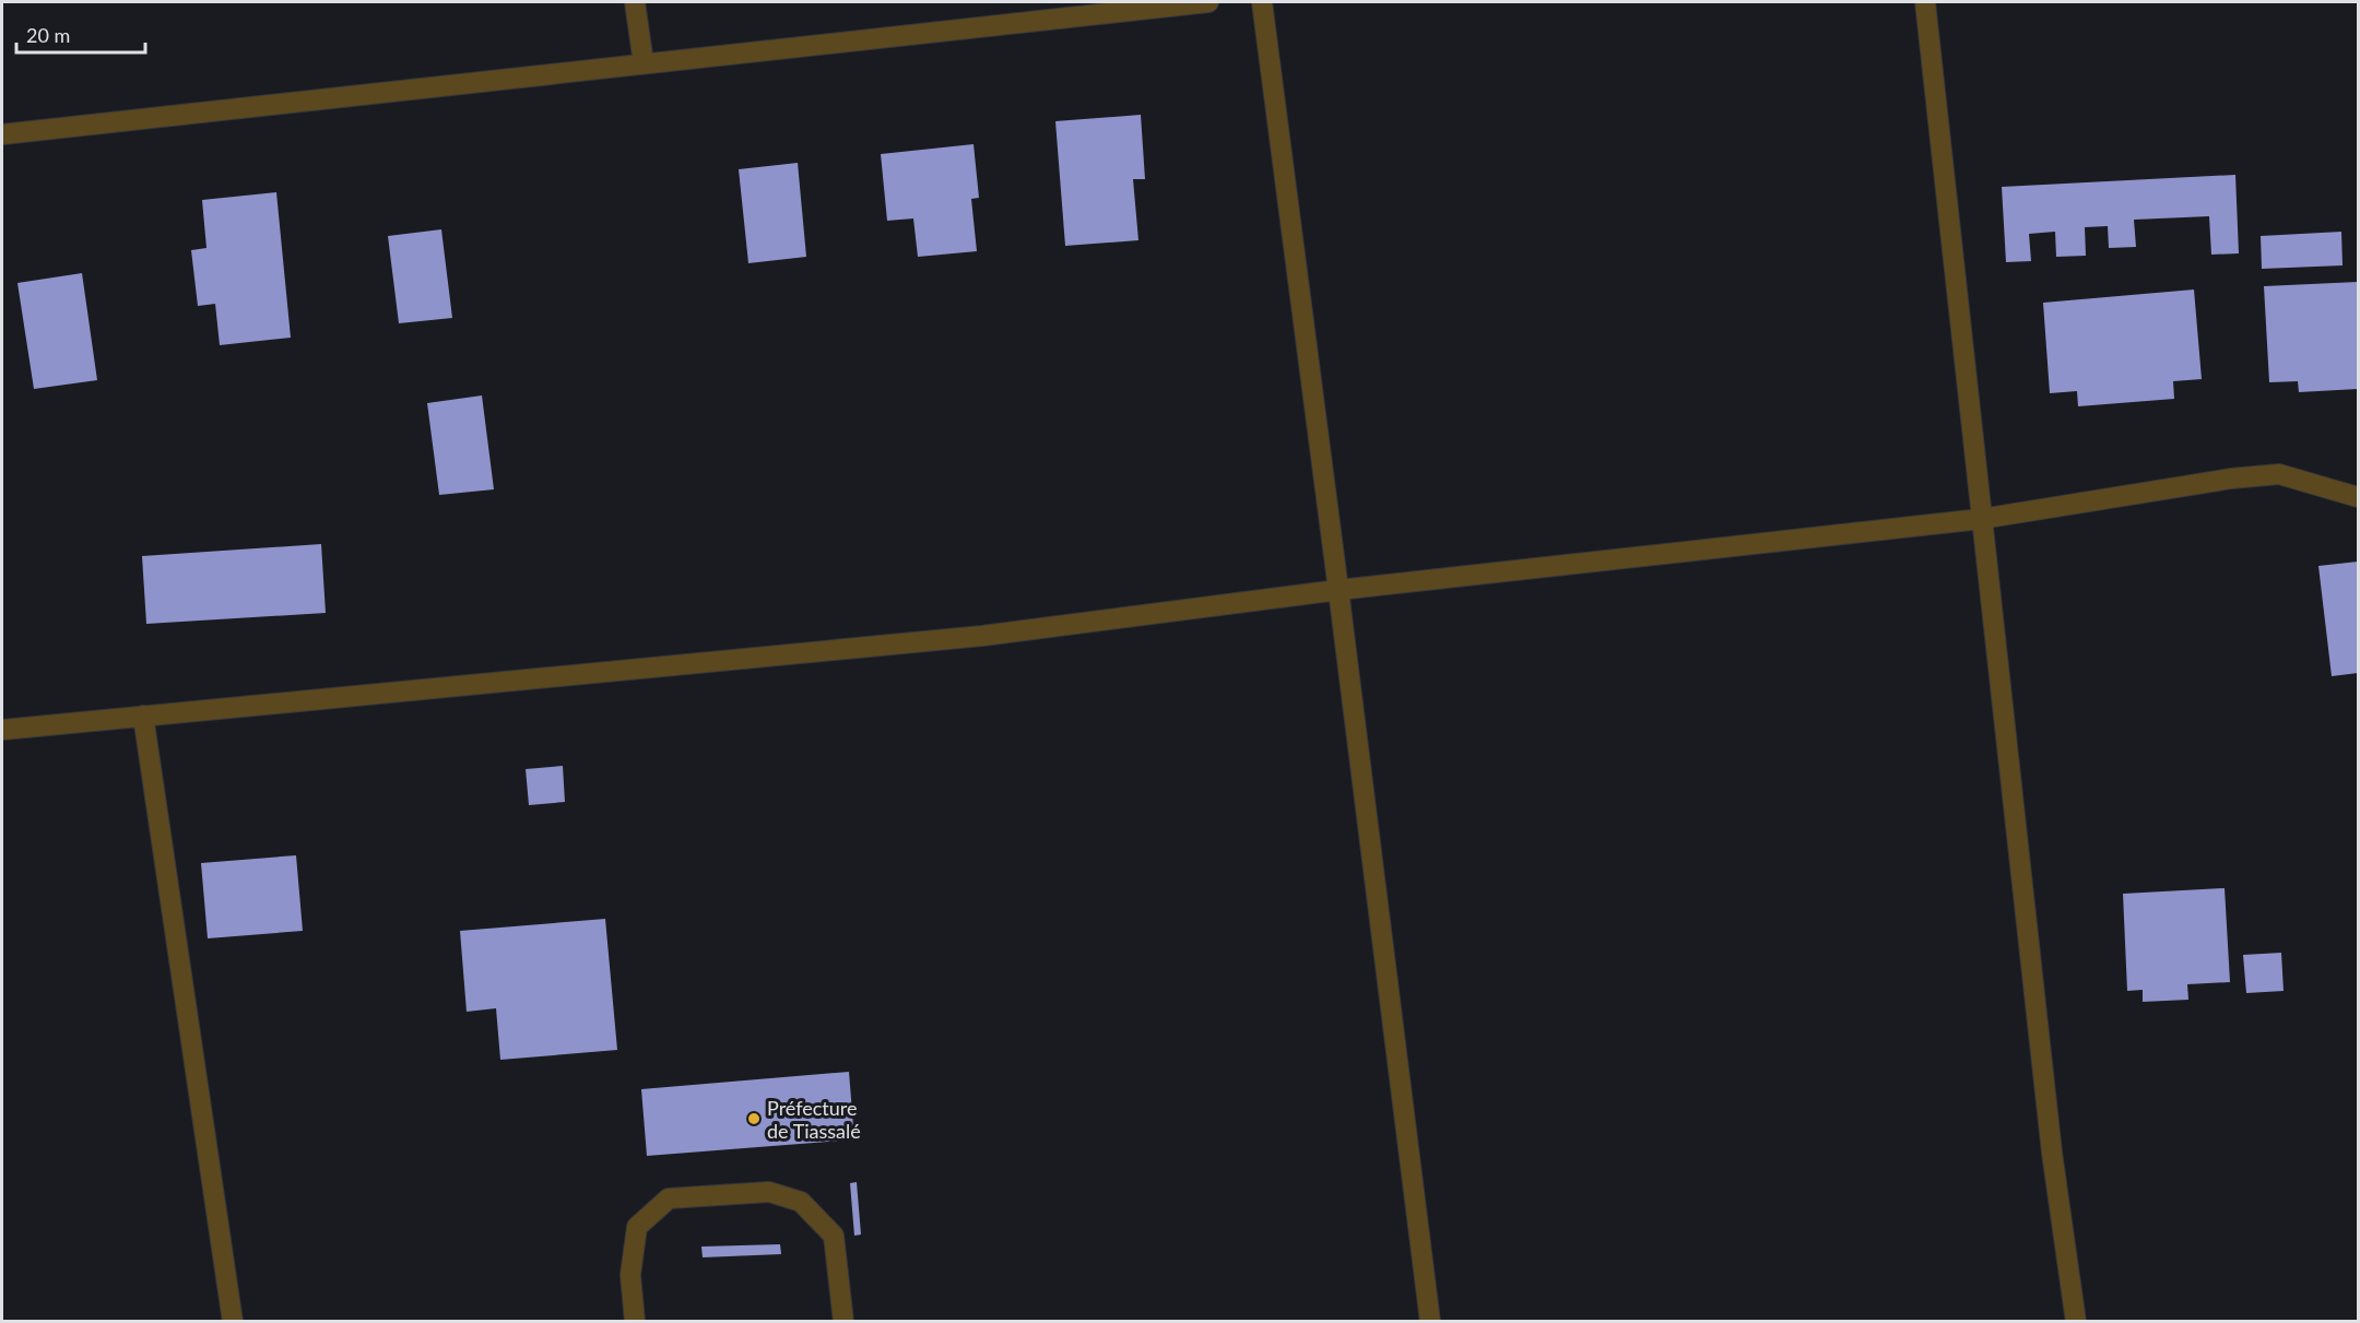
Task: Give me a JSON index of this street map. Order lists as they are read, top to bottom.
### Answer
{
  "places": ["Préfecture de Tiassalé"],
  "scale_bar": "20 m"
}
